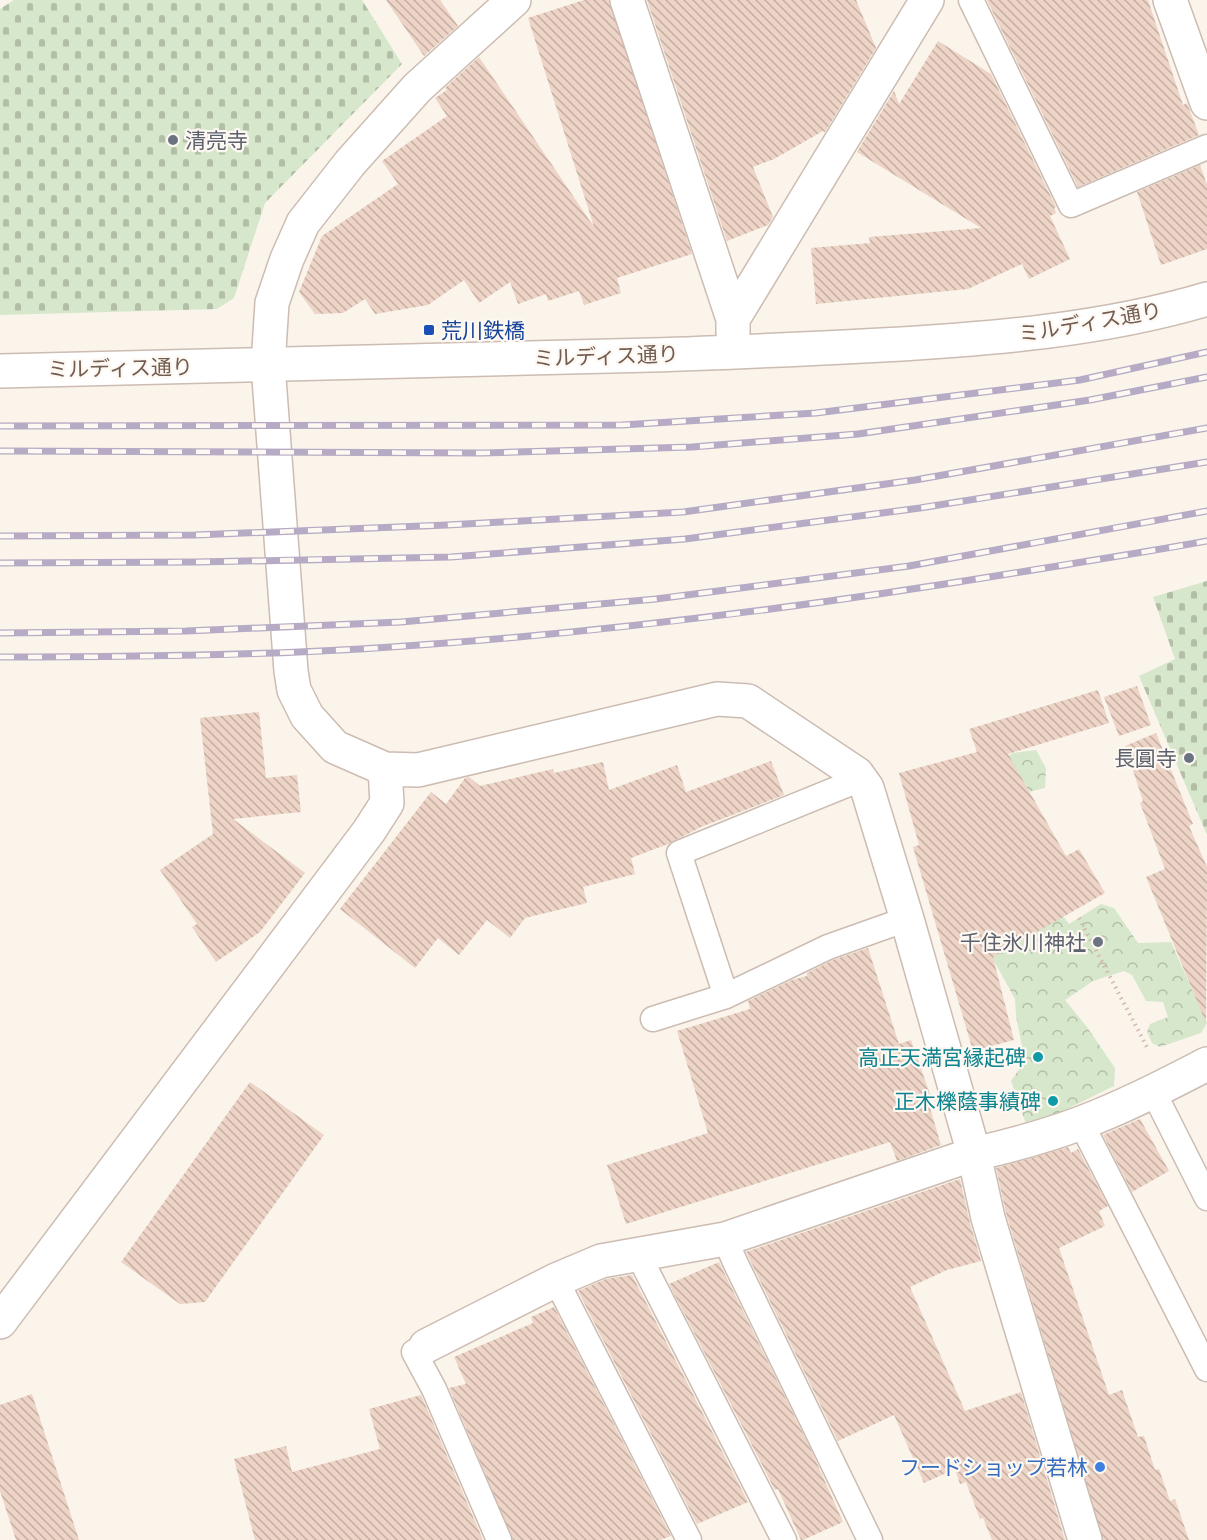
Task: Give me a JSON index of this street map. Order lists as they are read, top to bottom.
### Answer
{
  "streets": {
    "street": ["ミルディス通り"]
  },
  "places": {
    "other": [
      "清亮寺",
      "長圓寺",
      "千住氷川神社",
      "高正天満宮縁起碑",
      "正木櫟蔭事績碑",
      "フードショップ若林"
    ],
    "transit": ["荒川鉄橋"]
  }
}
